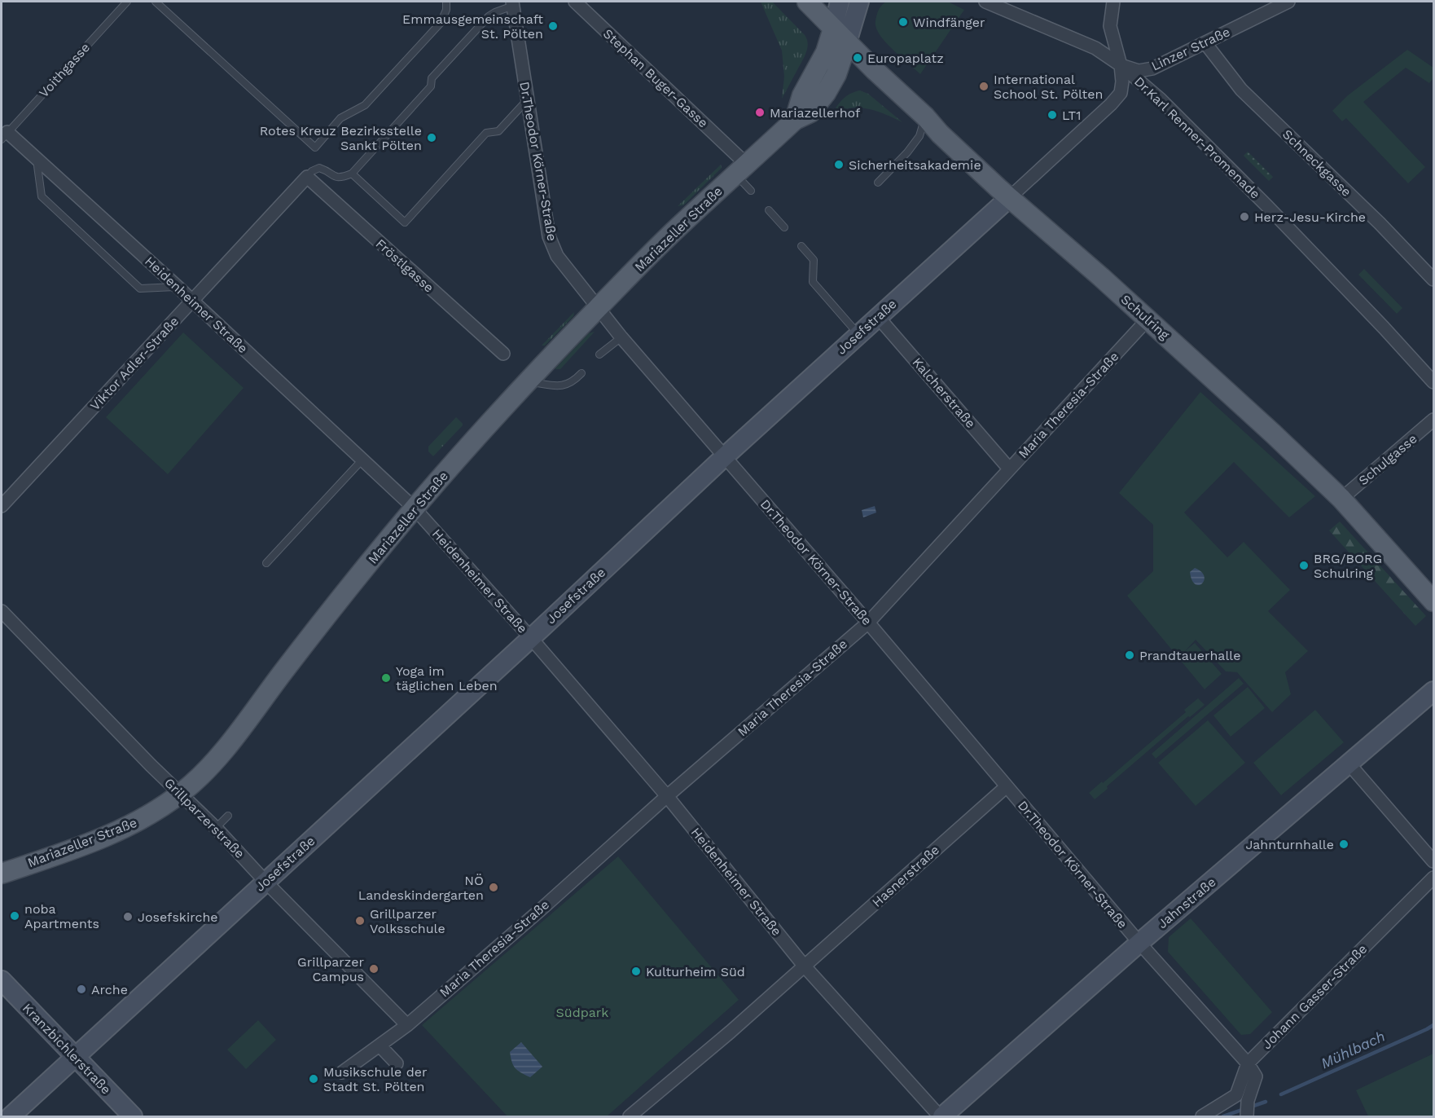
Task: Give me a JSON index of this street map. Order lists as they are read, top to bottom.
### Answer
{
  "streets": {
    "main road": ["Mariazeller Straße", "Schulring"],
    "street": [
      "Linzer Straße",
      "Stephan Buger-Gasse",
      "Dr.Karl Renner-Promenade",
      "Dr.Theodor Körner-Straße",
      "Schneckgasse",
      "Fröstlgasse",
      "Heidenheimer Straße",
      "Josefstraße",
      "Viktor Adler-Straße",
      "Kalcherstraße",
      "Maria Theresia-Straße",
      "Schulgasse",
      "Grillparzerstraße",
      "Hasnerstraße",
      "Jahnstraße",
      "Johann Gasser-Straße",
      "Kranzbichlerstraße"
    ],
    "lane": ["Voithgasse"]
  },
  "crossings": [
    ["Linzer Straße", "Dr.Karl Renner-Promenade"],
    ["Linzer Straße", "Schneckgasse"],
    ["Linzer Straße", "Josefstraße"],
    ["Voithgasse", "Heidenheimer Straße"],
    ["Stephan Buger-Gasse", "Mariazeller Straße"],
    ["Dr.Karl Renner-Promenade", "Josefstraße"],
    ["Dr.Theodor Körner-Straße", "Mariazeller Straße"],
    ["Dr.Theodor Körner-Straße", "Josefstraße"],
    ["Dr.Theodor Körner-Straße", "Maria Theresia-Straße"],
    ["Dr.Theodor Körner-Straße", "Hasnerstraße"],
    ["Dr.Theodor Körner-Straße", "Jahnstraße"],
    ["Dr.Theodor Körner-Straße", "Johann Gasser-Straße"],
    ["Mariazeller Straße", "Heidenheimer Straße"],
    ["Mariazeller Straße", "Schulring"],
    ["Mariazeller Straße", "Grillparzerstraße"],
    ["Fröstlgasse", "Viktor Adler-Straße"],
    ["Heidenheimer Straße", "Josefstraße"],
    ["Heidenheimer Straße", "Viktor Adler-Straße"],
    ["Heidenheimer Straße", "Maria Theresia-Straße"],
    ["Heidenheimer Straße", "Hasnerstraße"],
    ["Heidenheimer Straße", "Jahnstraße"],
    ["Schulring", "Josefstraße"],
    ["Schulring", "Maria Theresia-Straße"],
    ["Schulring", "Schulgasse"],
    ["Josefstraße", "Kalcherstraße"],
    ["Josefstraße", "Grillparzerstraße"],
    ["Josefstraße", "Kranzbichlerstraße"],
    ["Kalcherstraße", "Maria Theresia-Straße"],
    ["Maria Theresia-Straße", "Grillparzerstraße"]
  ],
  "water": ["Mühlbach"],
  "parks": ["Südpark"],
  "places": [
    "Windfänger",
    "Emmausgemeinschaft St. Pölten",
    "Europaplatz",
    "International School St. Pölten",
    "Mariazellerhof",
    "LT1",
    "Rotes Kreuz Bezirksstelle Sankt Pölten",
    "Sicherheitsakademie",
    "Herz-Jesu-Kirche",
    "BRG/BORG Schulring",
    "Prandtauerhalle",
    "Yoga im täglichen Leben",
    "Jahnturnhalle",
    "NÖ Landeskindergarten",
    "noba Apartments",
    "Josefskirche",
    "Grillparzer Volksschule",
    "Grillparzer Campus",
    "Kulturheim Süd",
    "Arche",
    "Musikschule der Stadt St. Pölten"
  ]
}
